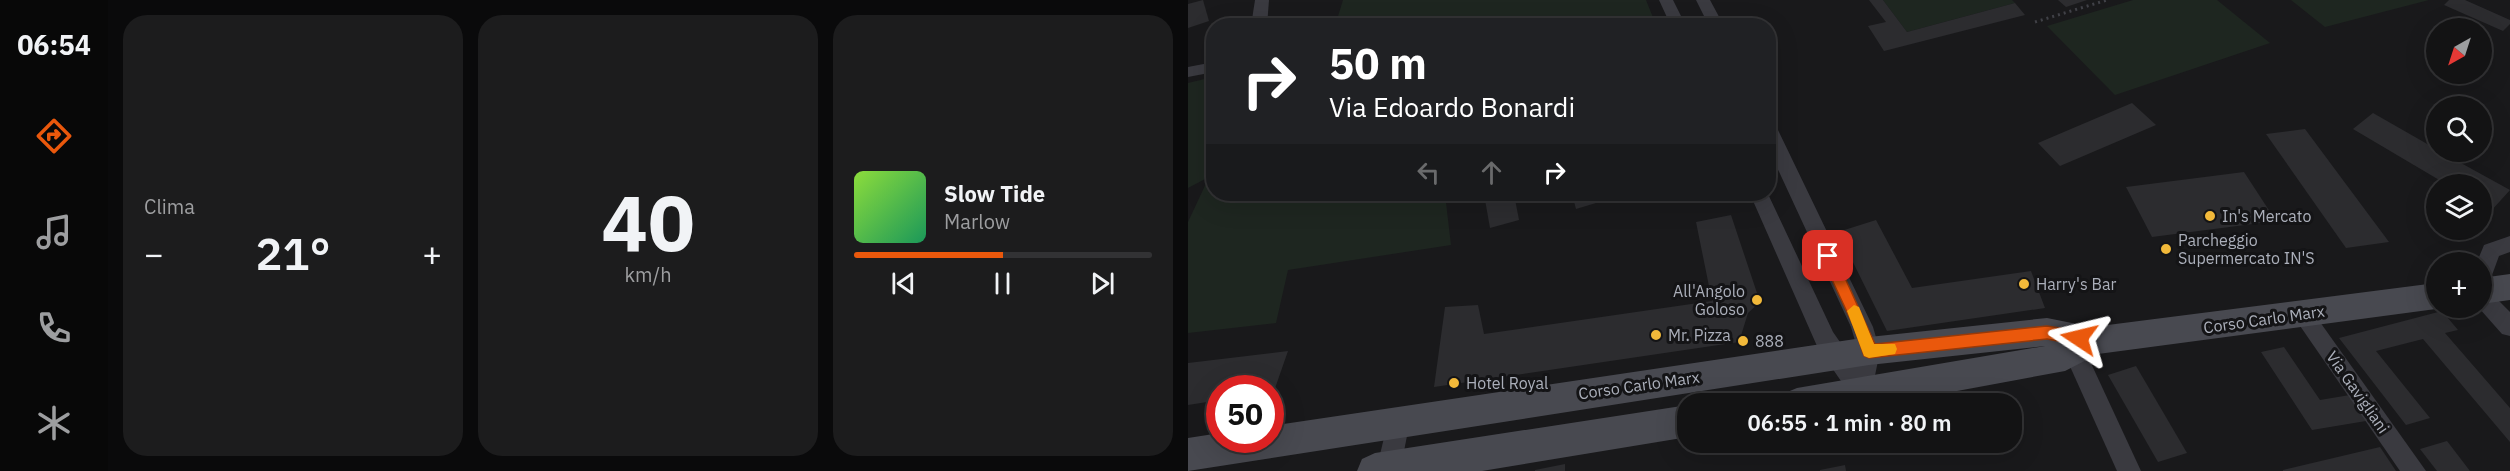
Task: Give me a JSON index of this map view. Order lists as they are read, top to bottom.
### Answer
{
  "streets": {
    "main road": ["Corso Carlo Marx"],
    "street": ["Via Gavigliani"]
  },
  "crossings": [
    ["Corso Carlo Marx", "Via Gavigliani"]
  ],
  "places": [
    "In's Mercato",
    "Parcheggio Supermercato IN'S",
    "Harry's Bar",
    "All'Angolo Goloso",
    "Mr. Pizza",
    "888",
    "Hotel Royal"
  ],
  "north": "bottom left",
  "page": {
    "tabs": "06:54",
    "tile": [
      "Clima",
      ["40", "km/h"]
    ],
    "map_buttons": "+",
    "turn": ["50 m", "Via Edoardo Bonardi"],
    "song": ["Slow Tide", "Marlow"],
    "heat": ["−", "21°", "+"],
    "limit": "50",
    "trip": "06:55 · 1 min · 80 m"
  }
}
